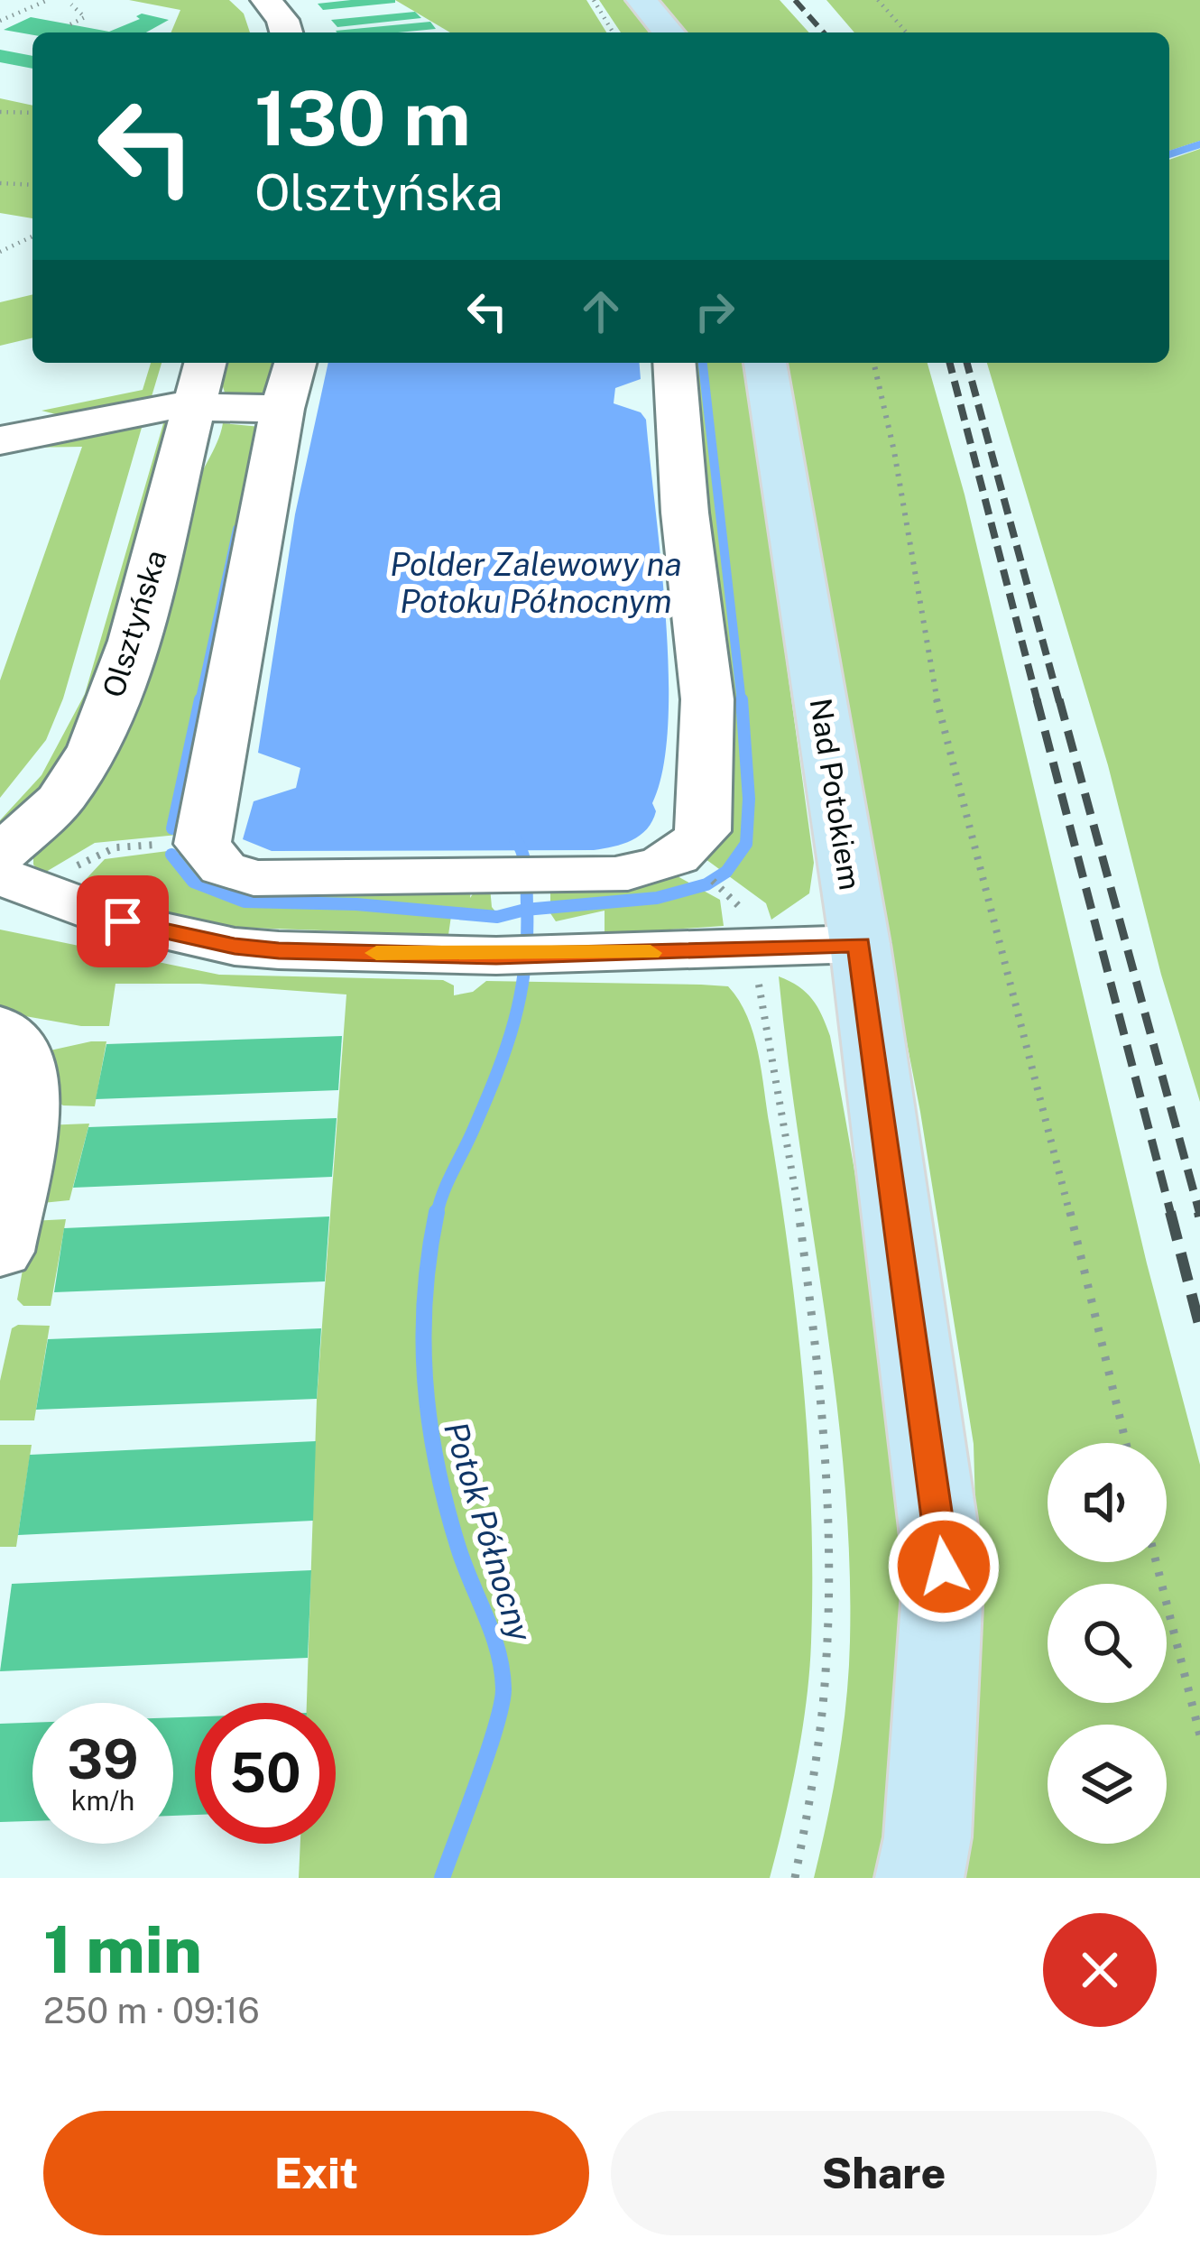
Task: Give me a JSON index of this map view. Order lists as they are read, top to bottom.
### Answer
{
  "streets": {
    "main road": ["Nad Potokiem"],
    "street": ["Olsztyńska"]
  },
  "water": ["Polder Zalewowy na Potoku Północnym", "Potok Północny"],
  "page": {
    "turn": ["130 m", "Olsztyńska"],
    "speed": "39 km/h",
    "limit": "50",
    "heading": ["1 min", "250 m · 09:16"],
    "buttons": ["Exit", "Share"]
  }
}
